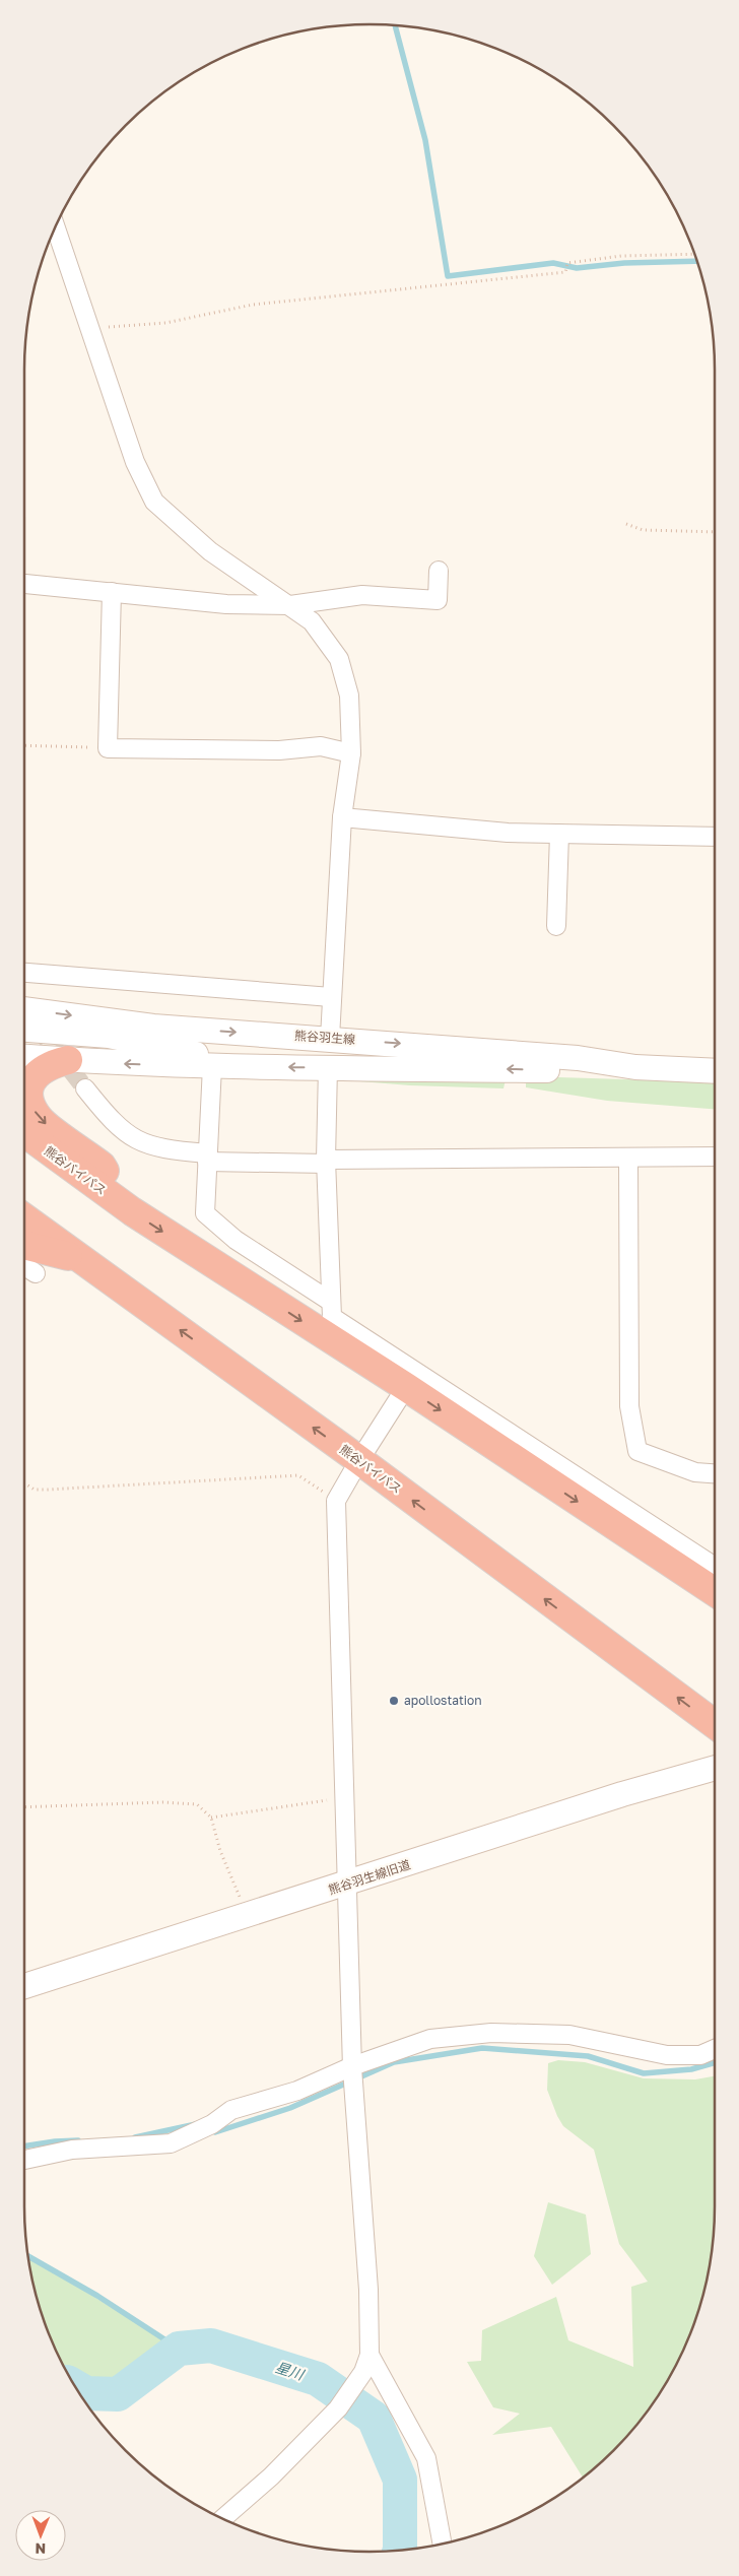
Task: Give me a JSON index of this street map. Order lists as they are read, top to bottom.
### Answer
{
  "streets": {
    "highway": ["熊谷バイパス"],
    "main road": ["熊谷羽生線", "熊谷羽生線旧道"]
  },
  "water": ["星川"],
  "places": ["apollostation"],
  "north": "bottom"
}
